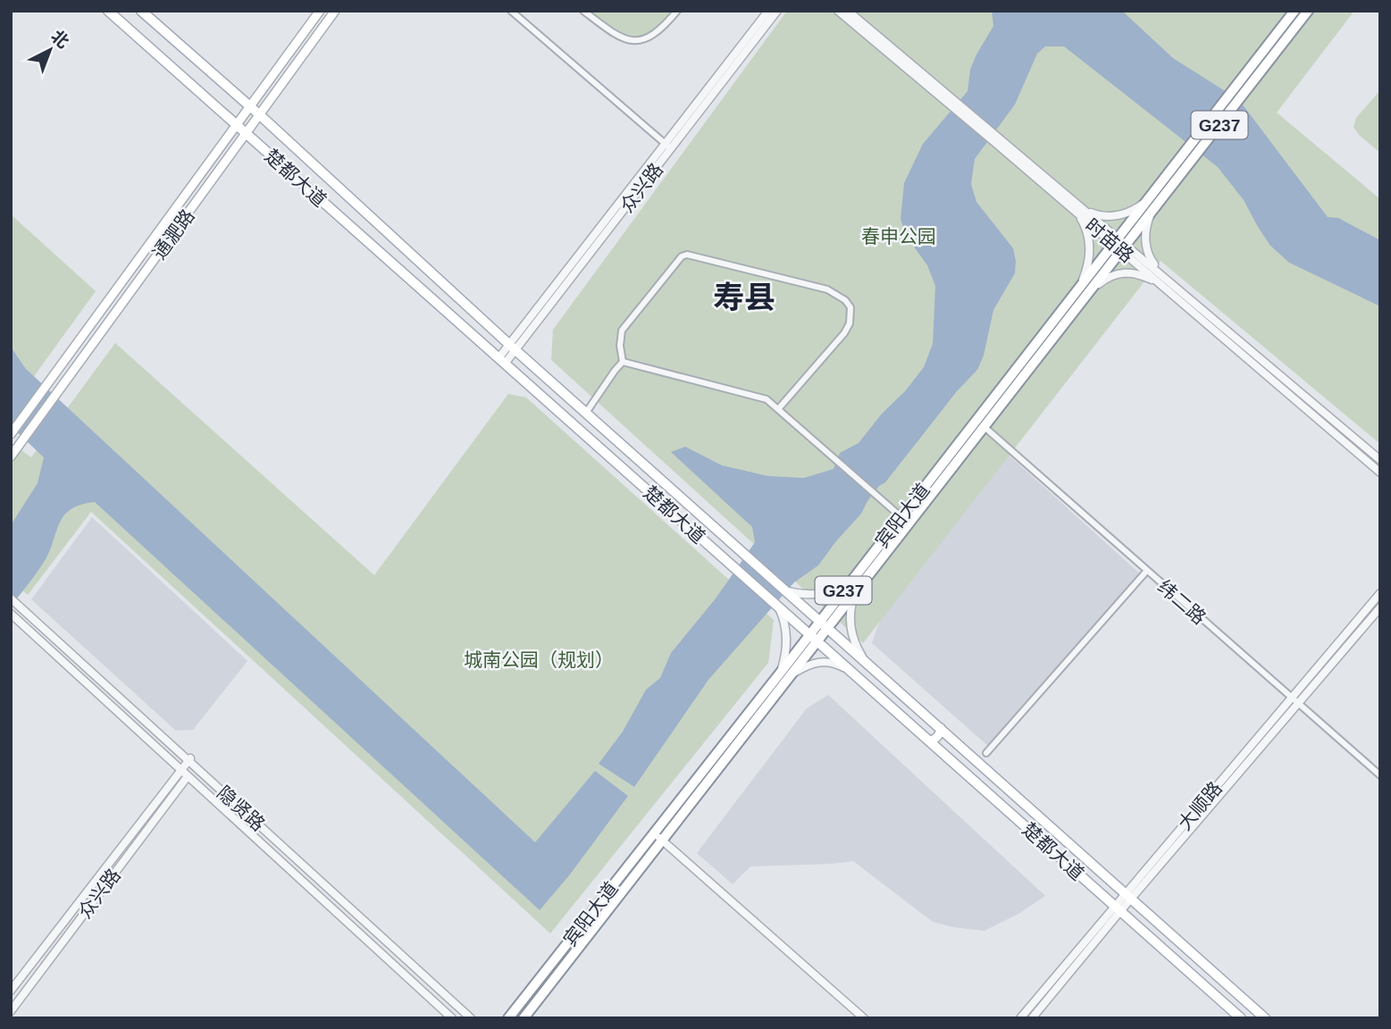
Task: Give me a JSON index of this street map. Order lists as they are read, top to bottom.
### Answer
{
  "streets": {
    "highway": ["G237", "宾阳大道"],
    "main road": ["楚都大道", "通淝路"],
    "street": [
      "众兴路",
      "时苗路",
      "纬二路",
      "大顺路",
      "隐贤路"
    ]
  },
  "crossings": [
    ["楚都大道", "众兴路"],
    ["楚都大道", "通淝路"],
    ["楚都大道", "宾阳大道"],
    ["楚都大道", "大顺路"],
    ["众兴路", "隐贤路"],
    ["时苗路", "宾阳大道"],
    ["宾阳大道", "纬二路"],
    ["纬二路", "大顺路"]
  ],
  "districts": ["寿县"],
  "parks": ["春申公园", "城南公园（规划）"],
  "north": "top right"
}
